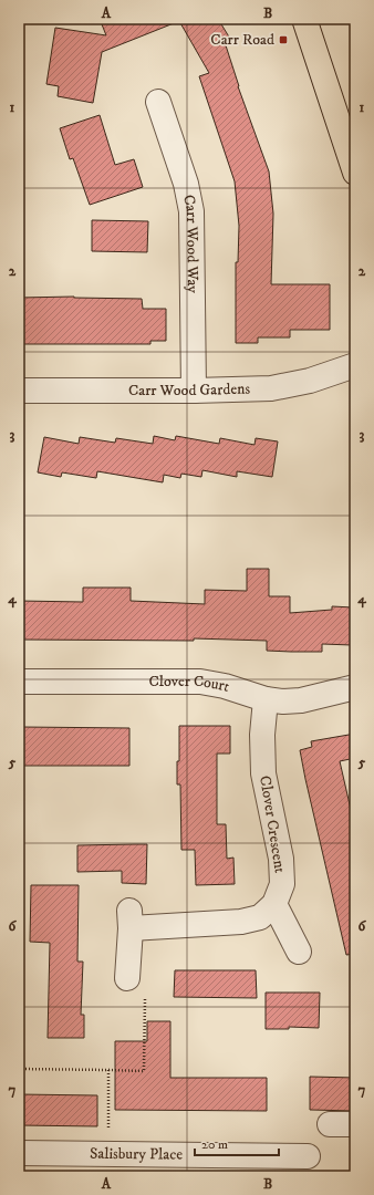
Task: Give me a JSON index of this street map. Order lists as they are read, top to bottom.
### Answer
{
  "streets": {
    "street": [
      "Carr Wood Way",
      "Carr Wood Gardens",
      "Clover Court",
      "Clover Crescent",
      "Salisbury Place"
    ]
  },
  "crossings": [
    ["Carr Wood Way", "Carr Wood Gardens"],
    ["Clover Court", "Clover Crescent"]
  ],
  "places": {
    "transit": ["Carr Road"]
  },
  "scale_bar": "20 m",
  "grid": {
    "columns": ["A", "B"],
    "rows": [
      "1",
      "2",
      "3",
      "4",
      "5",
      "6",
      "7"
    ]
  }
}
